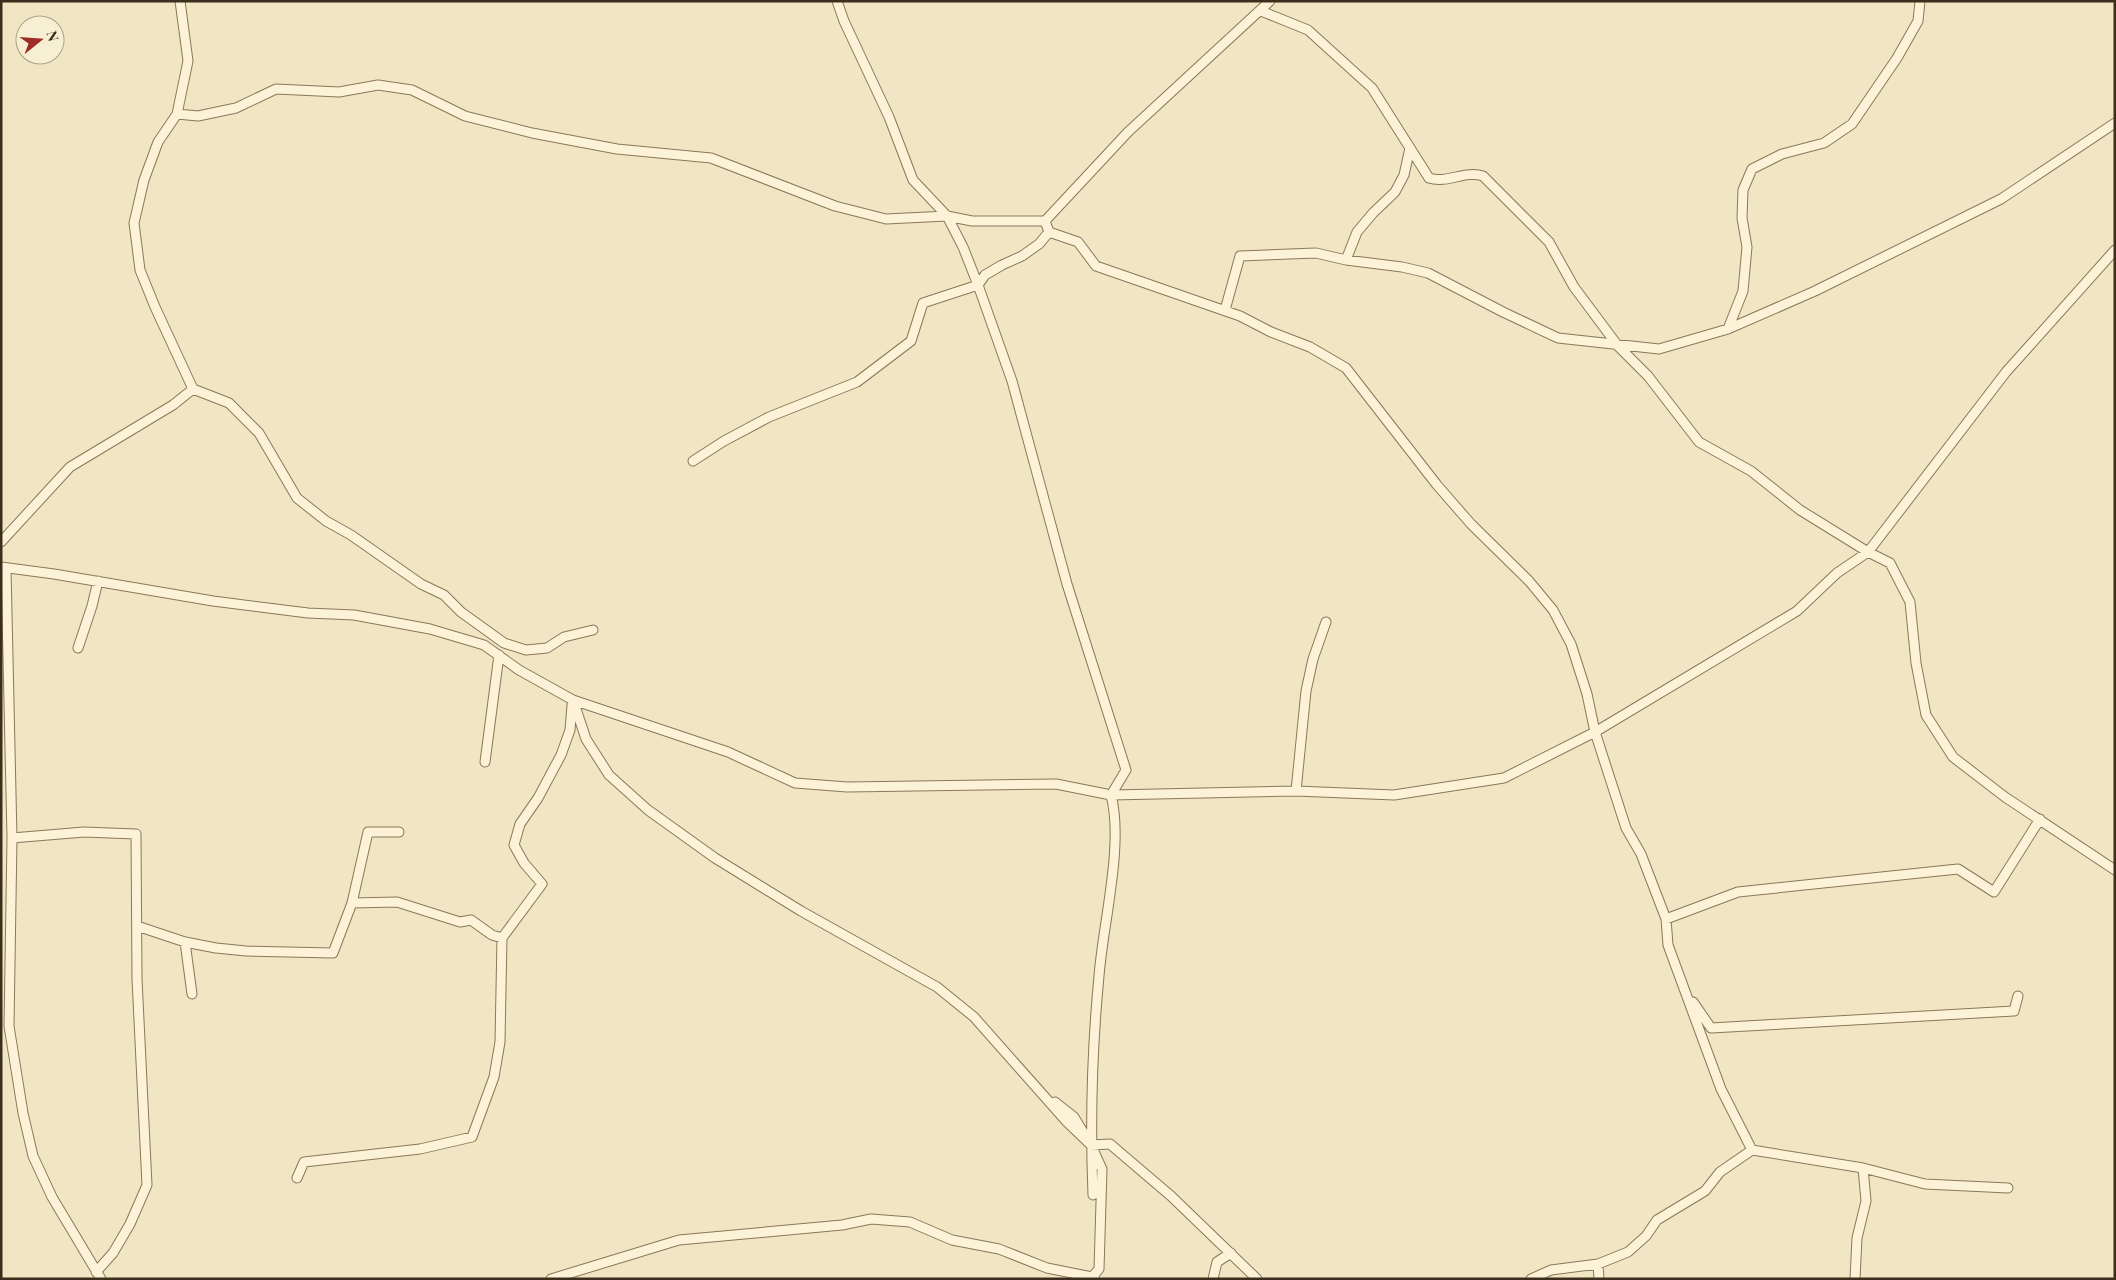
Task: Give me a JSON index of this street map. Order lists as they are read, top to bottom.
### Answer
{
  "north": "right"
}
